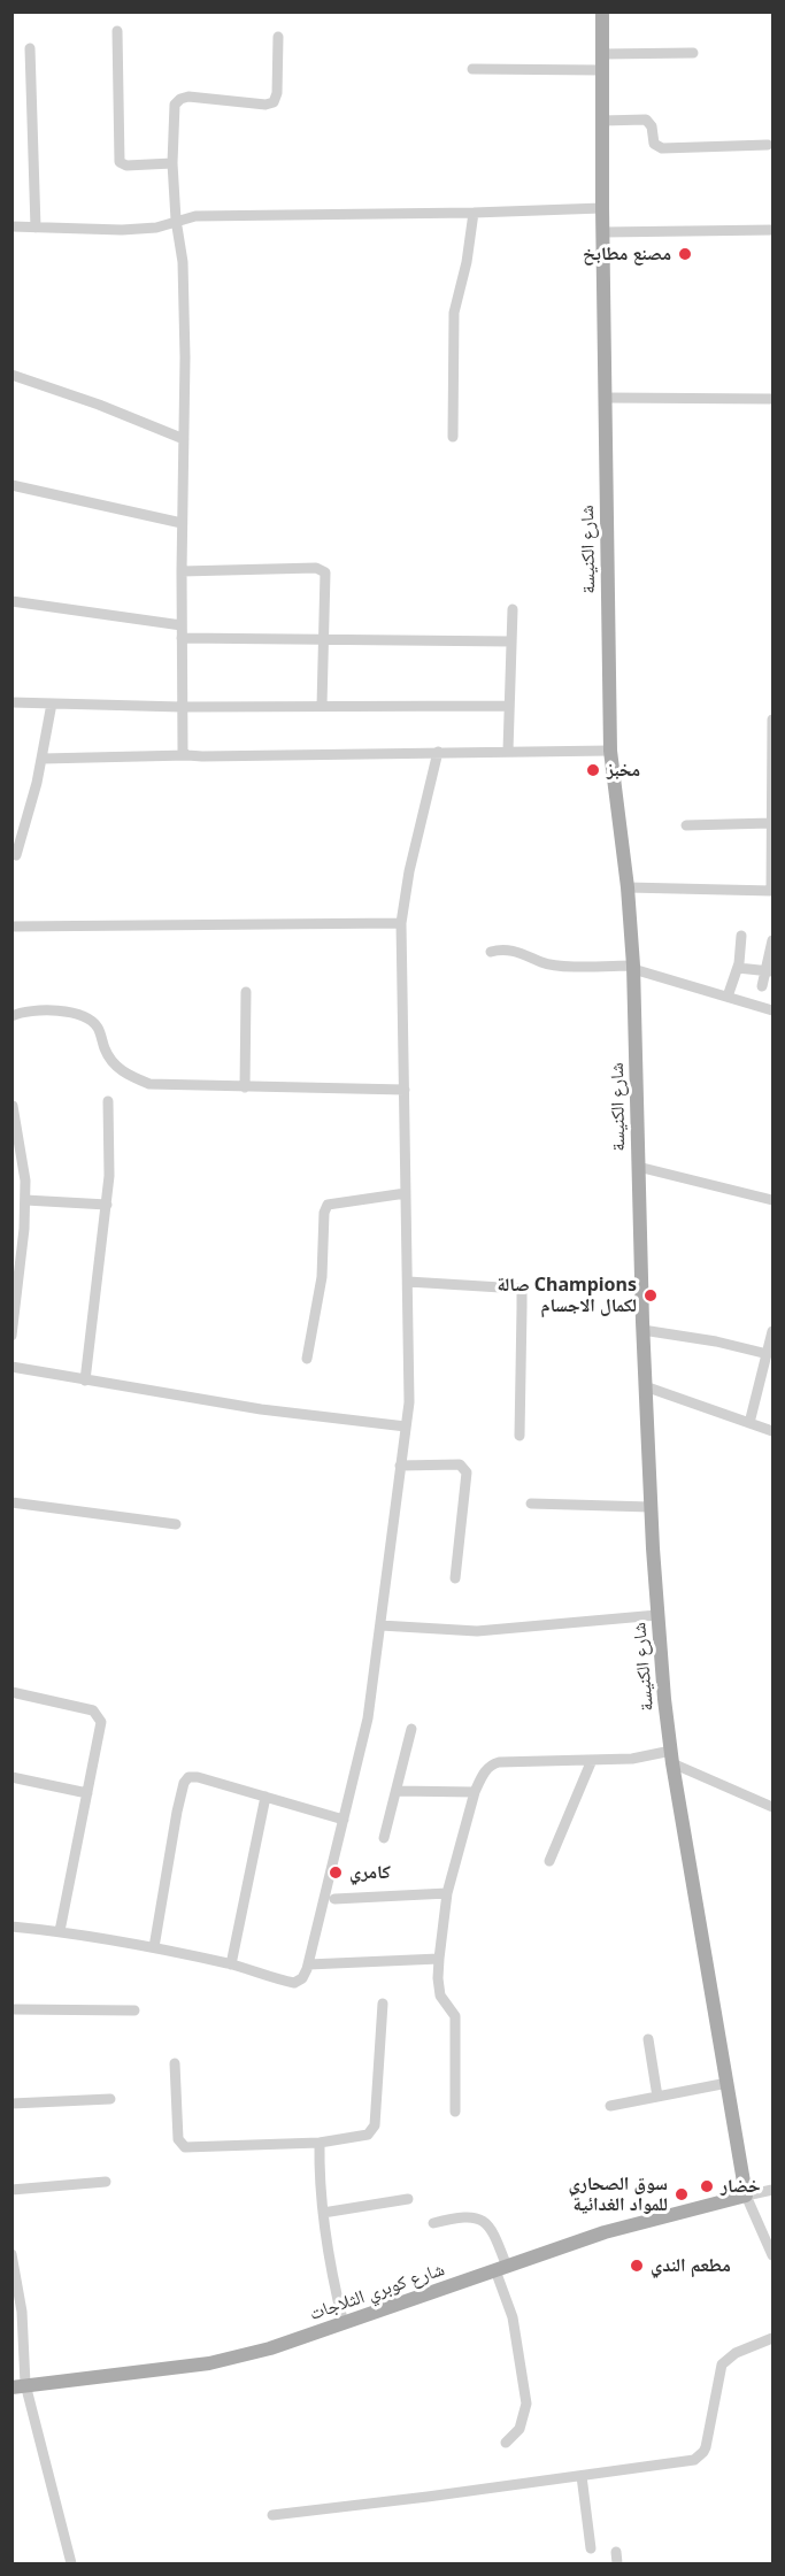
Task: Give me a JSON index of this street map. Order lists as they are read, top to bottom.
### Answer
{
  "streets": {
    "main road": ["شارع الكنيسة", "شارع كوبري الثلاجات"]
  },
  "crossings": [
    ["شارع الكنيسة", "شارع كوبري الثلاجات"]
  ],
  "places": [
    "مصنع مطابخ",
    "مخبز",
    "صالة Champions لكمال الاجسام",
    "كامري",
    "خضار",
    "سوق الصحاري للمواد الغدائية",
    "مطعم الندي"
  ]
}
